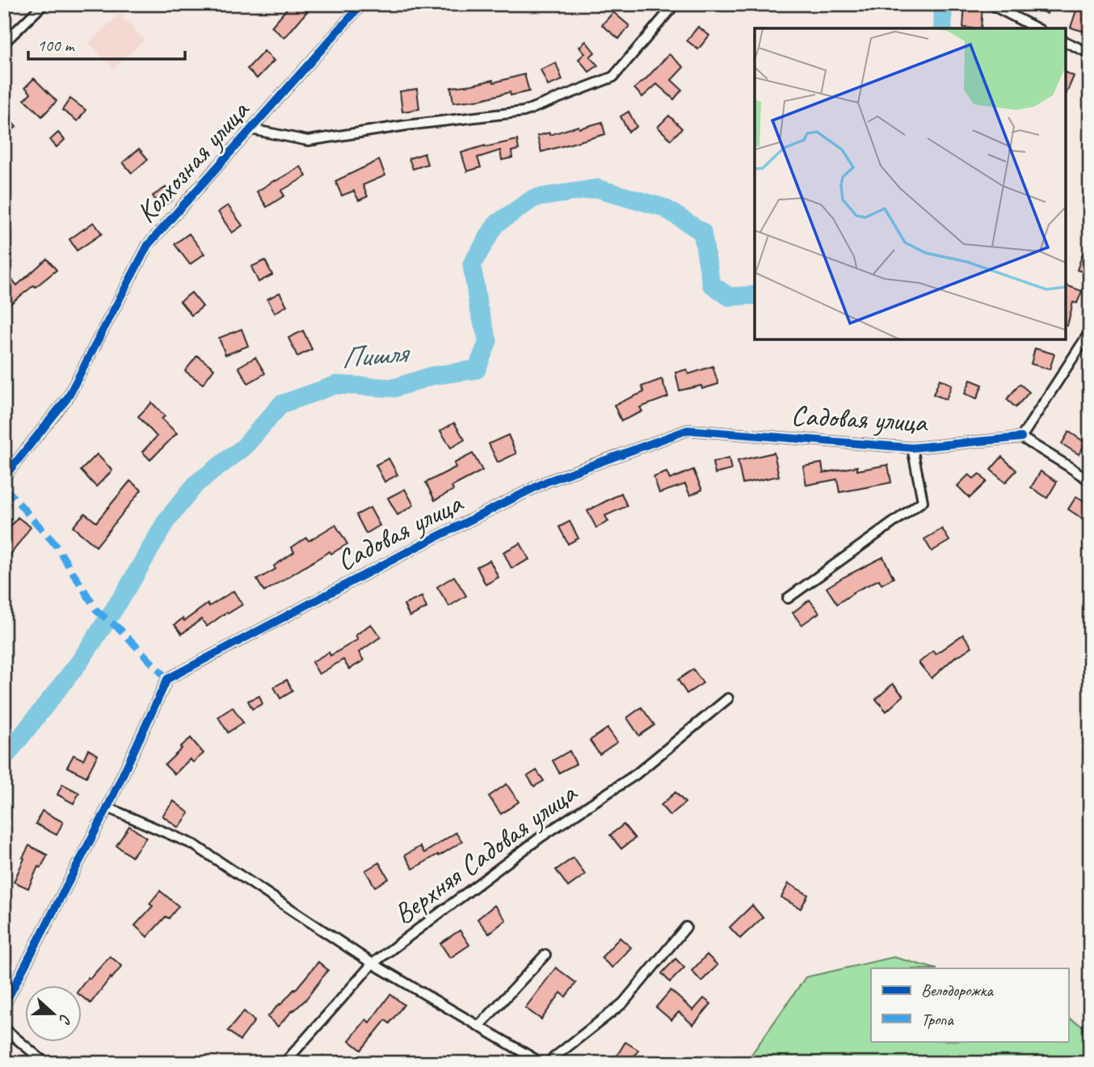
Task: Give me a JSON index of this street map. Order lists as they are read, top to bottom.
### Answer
{
  "streets": {
    "street": ["Колхозная улица", "Садовая улица", "Верхняя Садовая улица"]
  },
  "water": ["Пишля"],
  "legend": ["Велодорожка", "Тропа"],
  "scale_bar": "100 m",
  "north": "right"
}
